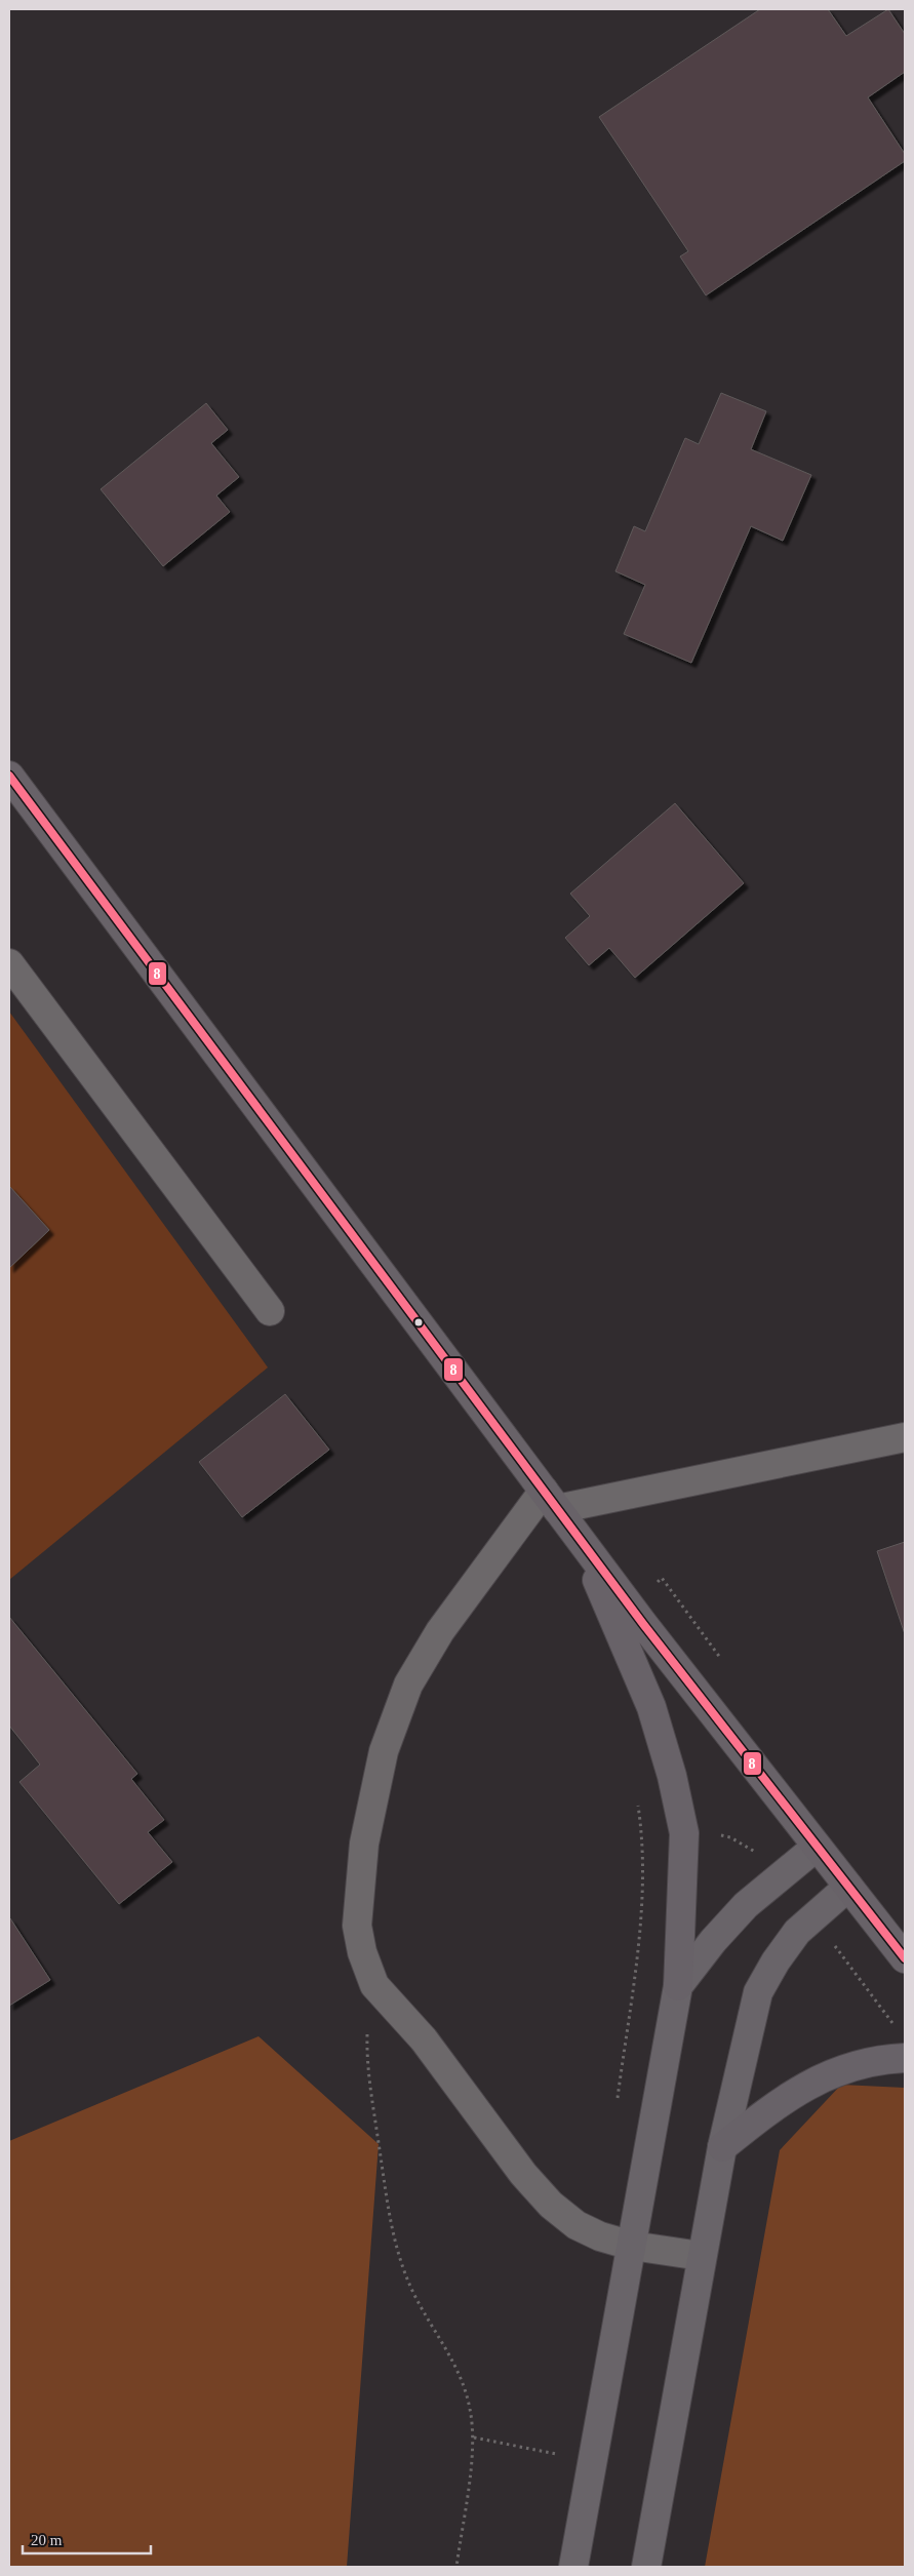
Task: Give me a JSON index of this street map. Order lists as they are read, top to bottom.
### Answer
{
  "lines": ["transit line 8"],
  "scale_bar": "20 m"
}
